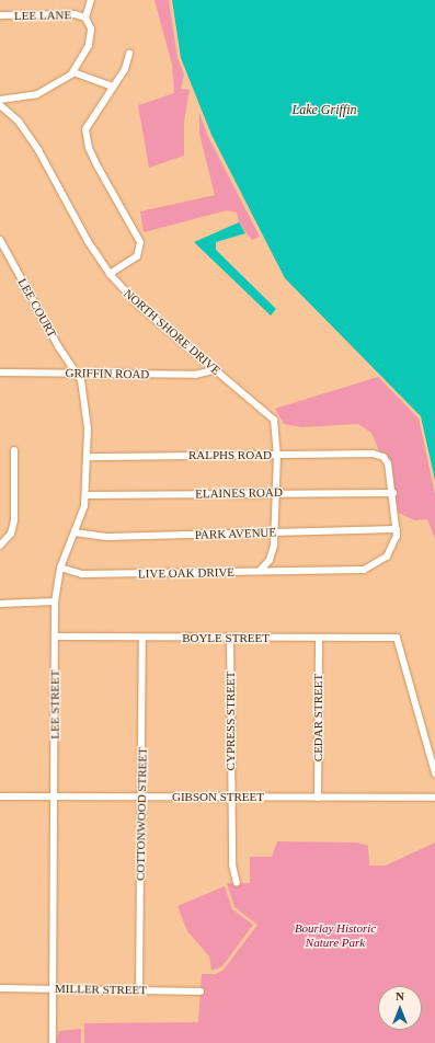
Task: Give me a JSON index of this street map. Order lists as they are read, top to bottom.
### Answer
{
  "streets": {
    "street": [
      "LEE LANE",
      "LEE COURT",
      "NORTH SHORE DRIVE",
      "GRIFFIN ROAD",
      "RALPHS ROAD",
      "ELAINES ROAD",
      "PARK AVENUE",
      "LIVE OAK DRIVE",
      "BOYLE STREET",
      "LEE STREET",
      "CEDAR STREET",
      "CYPRESS STREET",
      "GIBSON STREET",
      "COTTONWOOD STREET",
      "MILLER STREET"
    ]
  },
  "crossings": [
    ["LEE COURT", "GRIFFIN ROAD"],
    ["LEE COURT", "LEE STREET"],
    ["NORTH SHORE DRIVE", "GRIFFIN ROAD"],
    ["NORTH SHORE DRIVE", "RALPHS ROAD"],
    ["NORTH SHORE DRIVE", "ELAINES ROAD"],
    ["NORTH SHORE DRIVE", "PARK AVENUE"],
    ["NORTH SHORE DRIVE", "LIVE OAK DRIVE"],
    ["GRIFFIN ROAD", "LEE STREET"],
    ["RALPHS ROAD", "ELAINES ROAD"],
    ["RALPHS ROAD", "LEE STREET"],
    ["ELAINES ROAD", "LEE STREET"],
    ["PARK AVENUE", "LIVE OAK DRIVE"],
    ["PARK AVENUE", "LEE STREET"],
    ["LIVE OAK DRIVE", "LEE STREET"],
    ["BOYLE STREET", "LEE STREET"],
    ["BOYLE STREET", "CEDAR STREET"],
    ["BOYLE STREET", "CYPRESS STREET"],
    ["BOYLE STREET", "COTTONWOOD STREET"],
    ["LEE STREET", "GIBSON STREET"],
    ["LEE STREET", "MILLER STREET"],
    ["CEDAR STREET", "GIBSON STREET"],
    ["CYPRESS STREET", "GIBSON STREET"],
    ["GIBSON STREET", "COTTONWOOD STREET"],
    ["COTTONWOOD STREET", "MILLER STREET"]
  ],
  "water": ["Lake Griffin"],
  "parks": ["Bourlay Historic Nature Park"],
  "north": "top"
}
